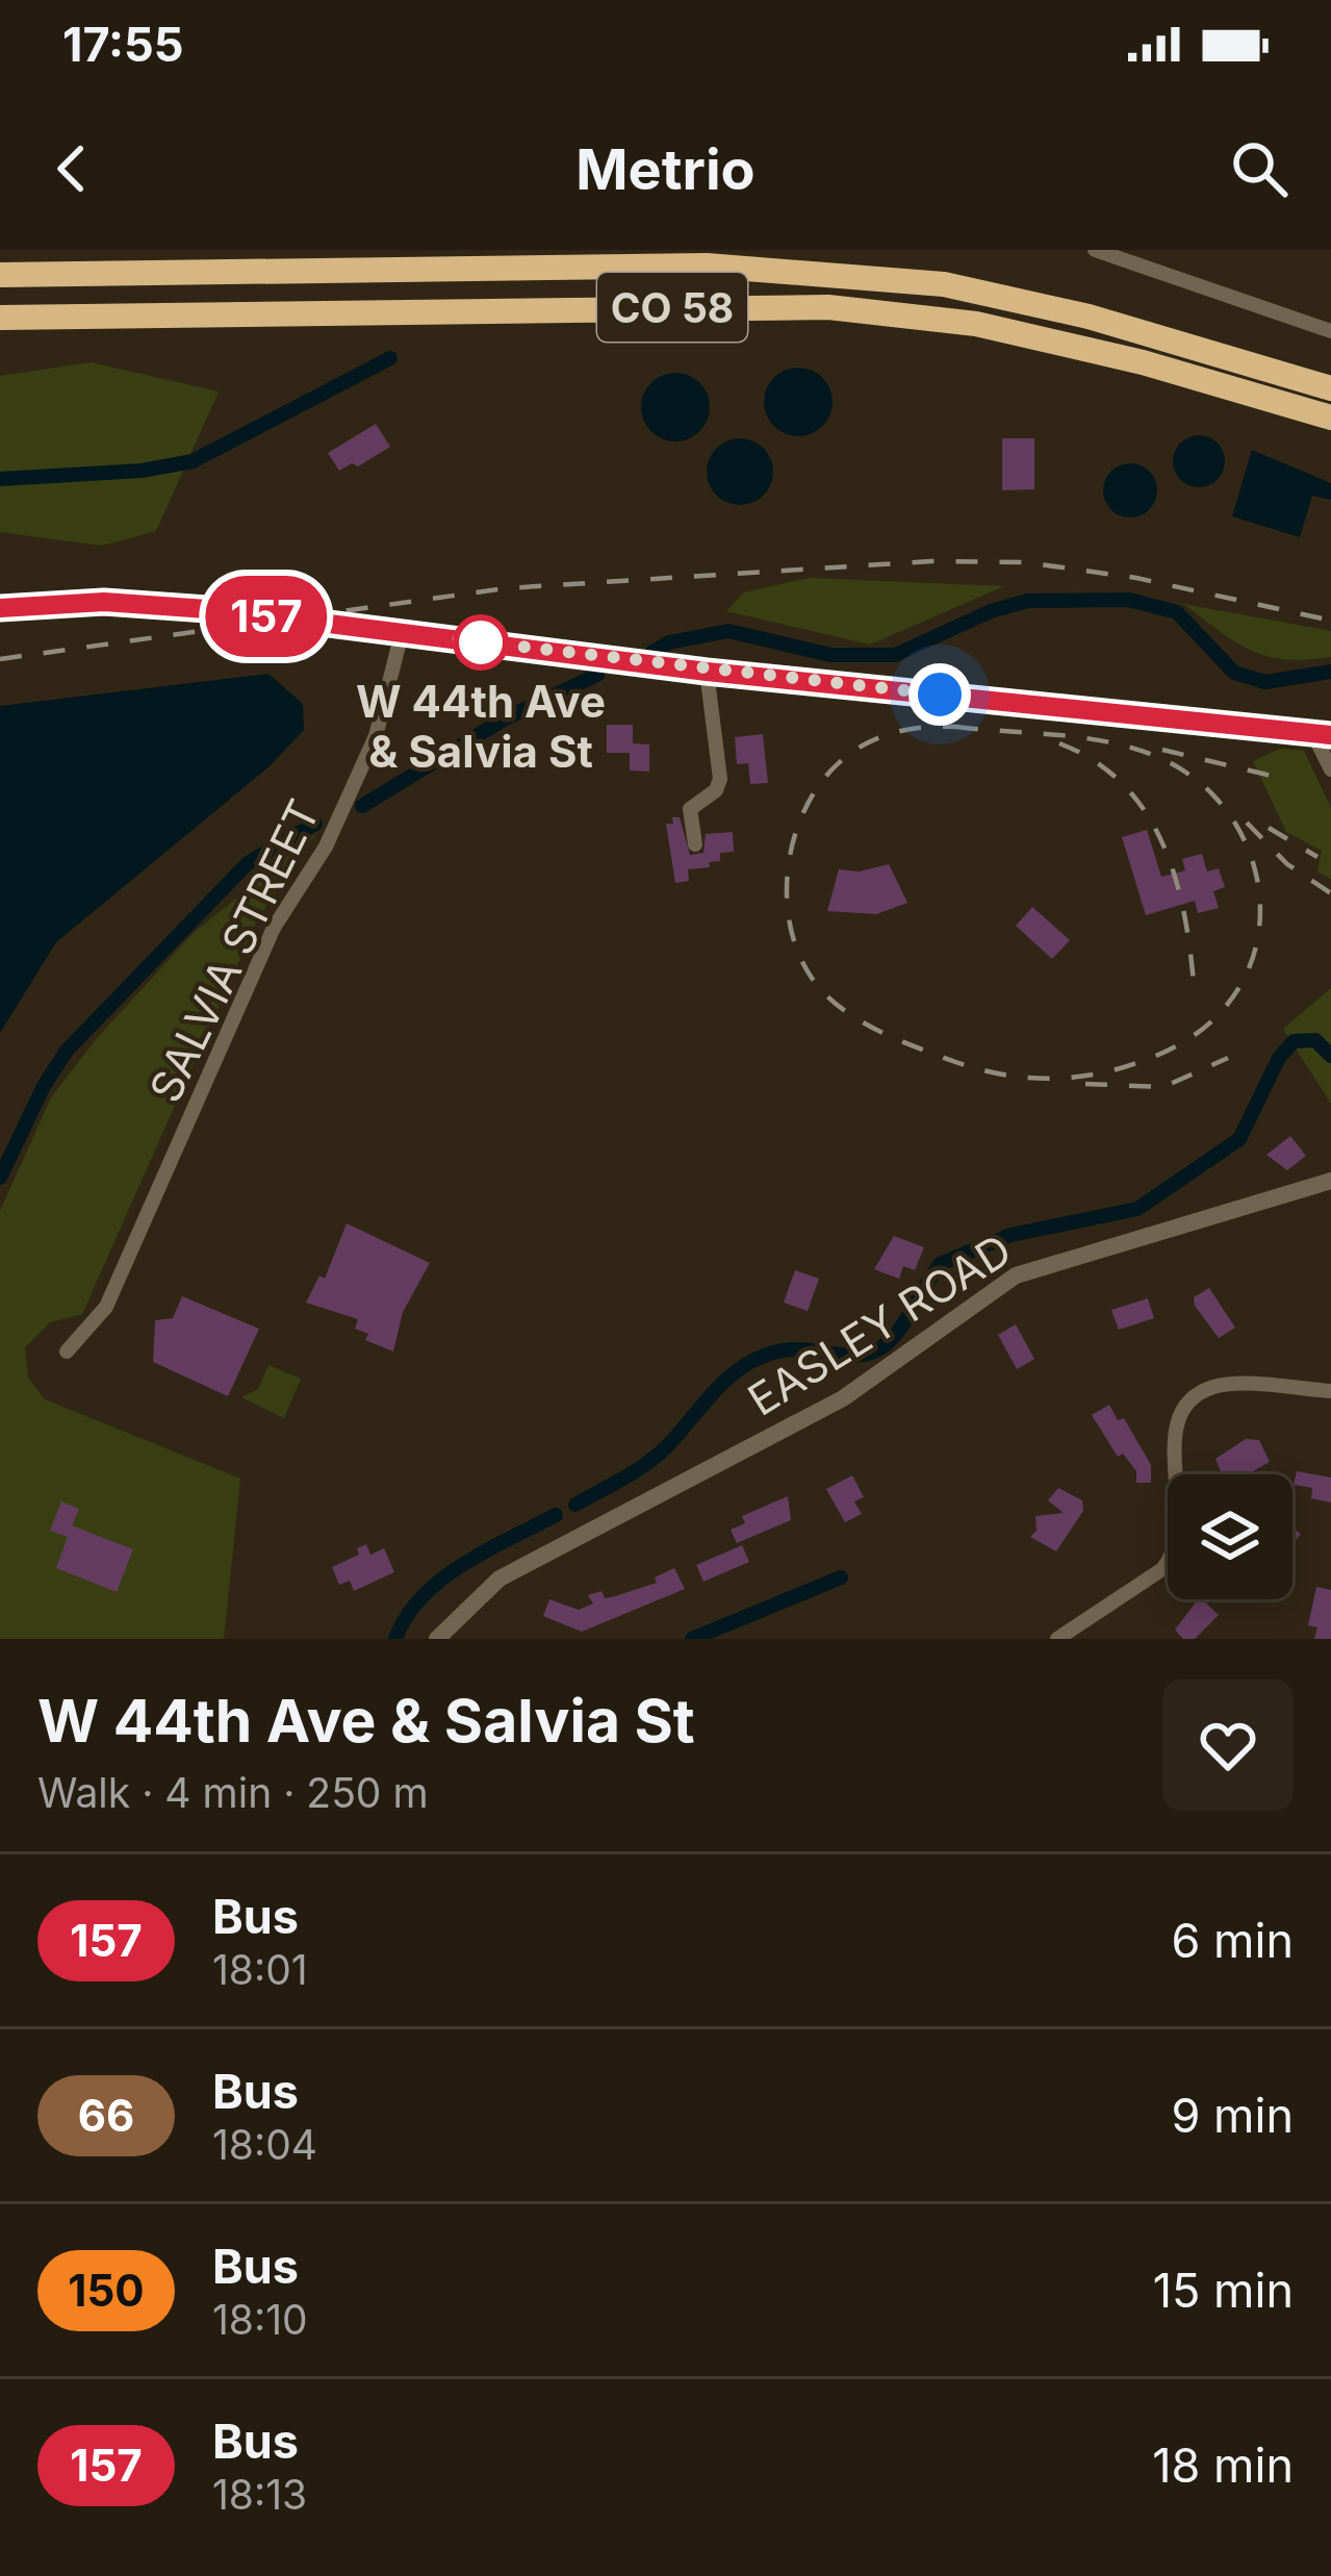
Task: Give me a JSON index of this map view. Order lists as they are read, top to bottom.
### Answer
{
  "streets": {
    "highway": ["CO 58"],
    "street": ["SALVIA STREET", "EASLEY ROAD"]
  },
  "places": ["W 44th Ave & Salvia St"],
  "lines": ["bus line 157"],
  "page": {
    "status": "17:55",
    "header": "Metrio",
    "on_map": "157",
    "heading": ["W 44th Ave & Salvia St", "Walk · 4 min · 250 m"],
    "list": [
      {
        "mark": "157",
        "name": "Bus",
        "note": "18:01",
        "value": "6 min"
      },
      {
        "mark": "66",
        "name": "Bus",
        "note": "18:04",
        "value": "9 min"
      },
      {
        "mark": "150",
        "name": "Bus",
        "note": "18:10",
        "value": "15 min"
      },
      {
        "mark": "157",
        "name": "Bus",
        "note": "18:13",
        "value": "18 min"
      }
    ]
  }
}
